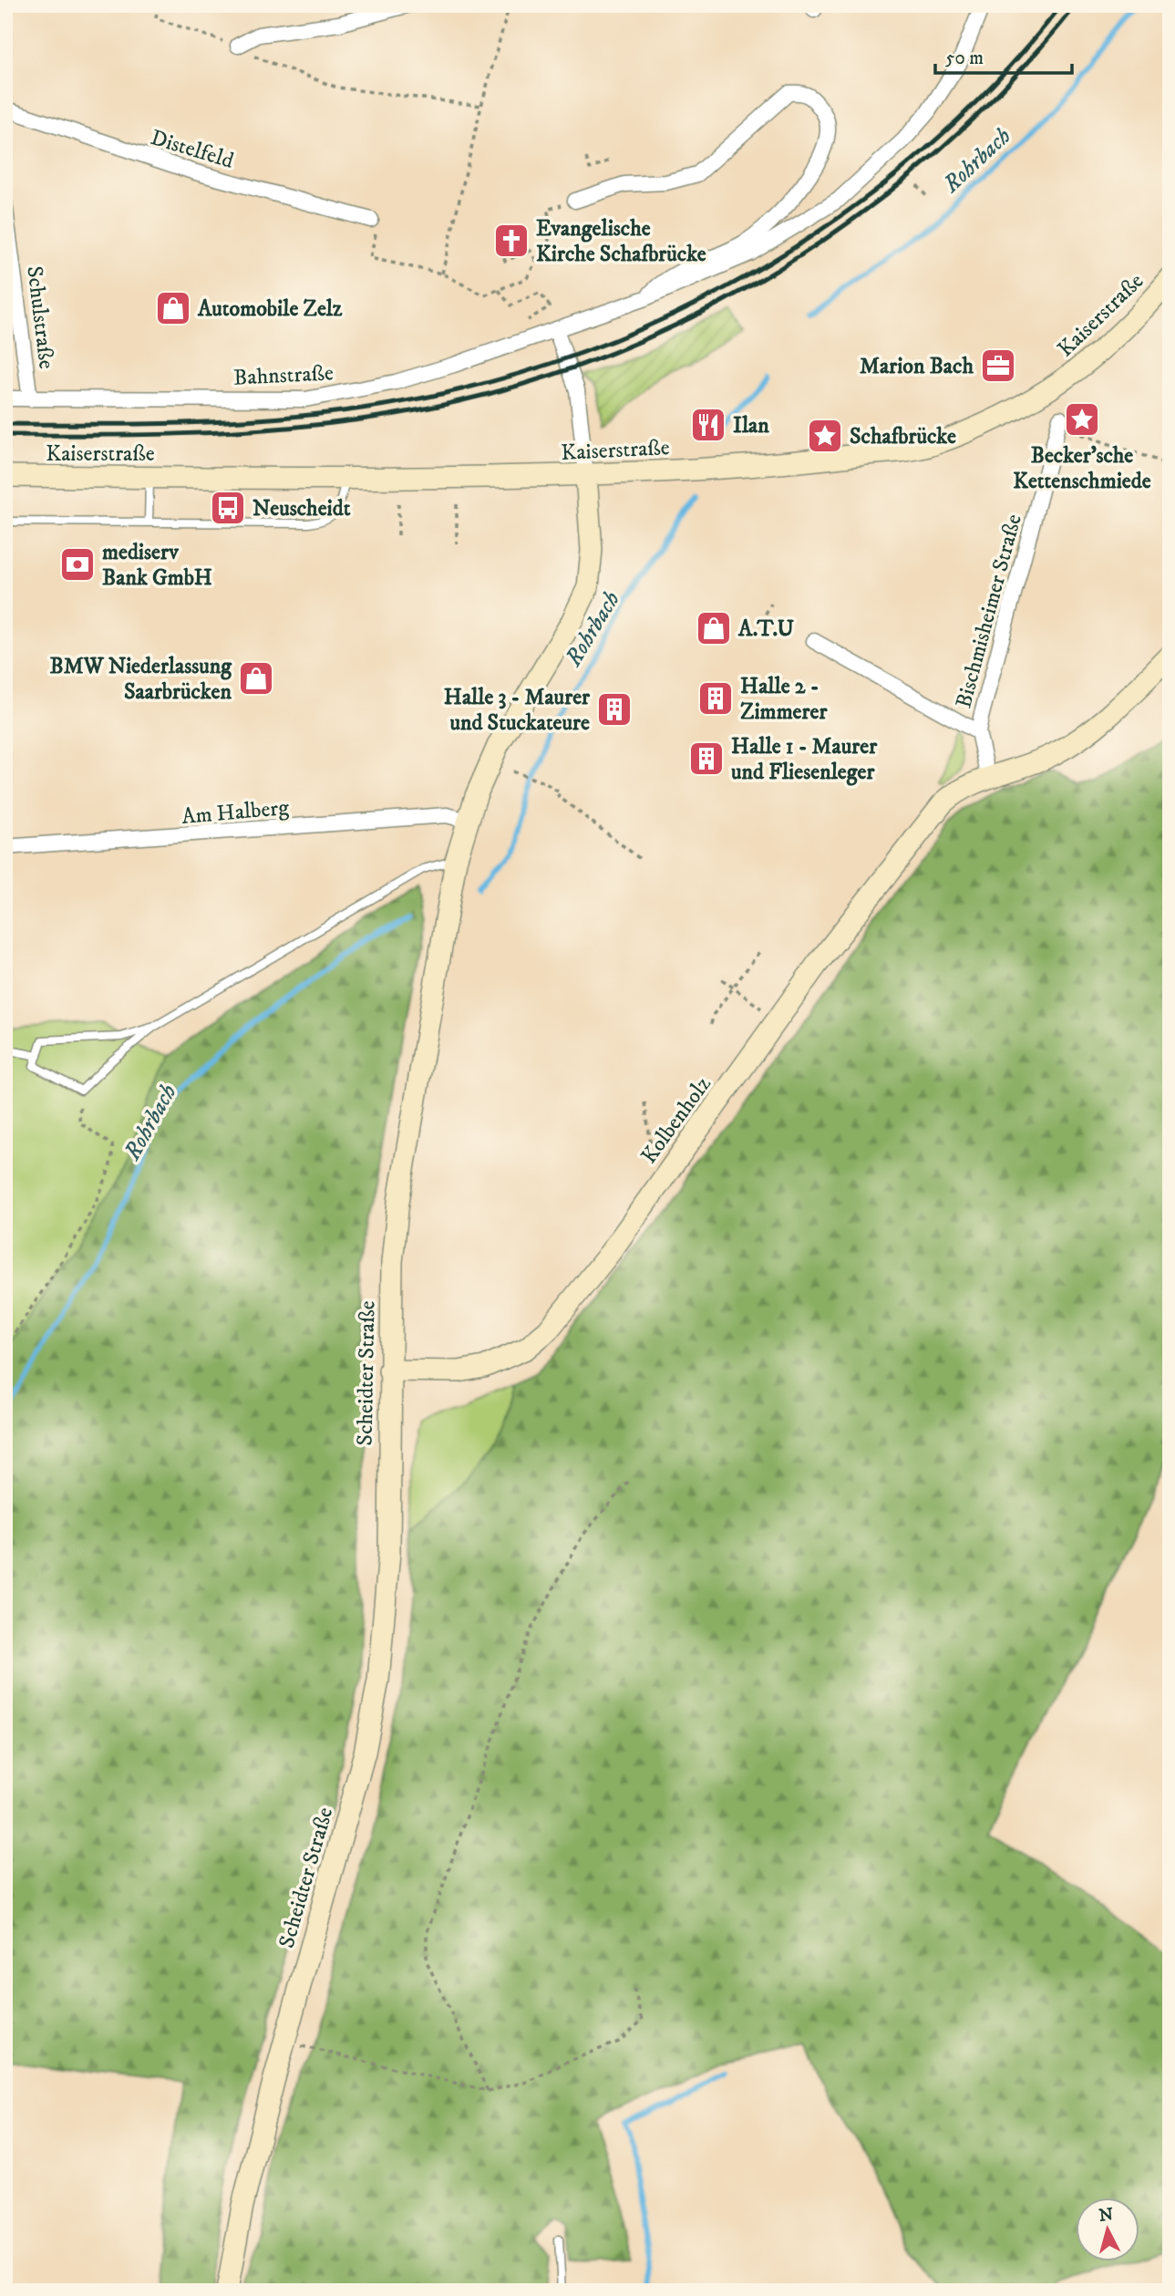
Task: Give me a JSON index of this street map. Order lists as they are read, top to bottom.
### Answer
{
  "streets": {
    "main road": ["Kaiserstraße", "Kolbenholz", "Scheidter Straße"],
    "street": [
      "Distelfeld",
      "Schulstraße",
      "Bahnstraße",
      "Bischmisheimer Straße",
      "Am Halberg"
    ]
  },
  "crossings": [
    ["Kaiserstraße", "Scheidter Straße"],
    ["Schulstraße", "Bahnstraße"],
    ["Bischmisheimer Straße", "Kolbenholz"],
    ["Am Halberg", "Scheidter Straße"],
    ["Kolbenholz", "Scheidter Straße"]
  ],
  "water": ["Rohrbach"],
  "places": {
    "church": ["Evangelische Kirche Schafbrücke"],
    "shop": ["Automobile Zelz", "A.T.U", "BMW Niederlassung Saarbrücken"],
    "office": ["Marion Bach"],
    "place": ["Becker'sche Kettenschmiede", "Schafbrücke"],
    "restaurant": ["Ilan"],
    "bus stop": ["Neuscheidt"],
    "bank": ["mediserv Bank GmbH"],
    "building": ["Halle 2 - Zimmerer", "Halle 3 - Maurer und Stuckateure", "Halle 1 - Maurer und Fliesenleger"]
  },
  "scale_bar": "50 m",
  "north": "top"
}
